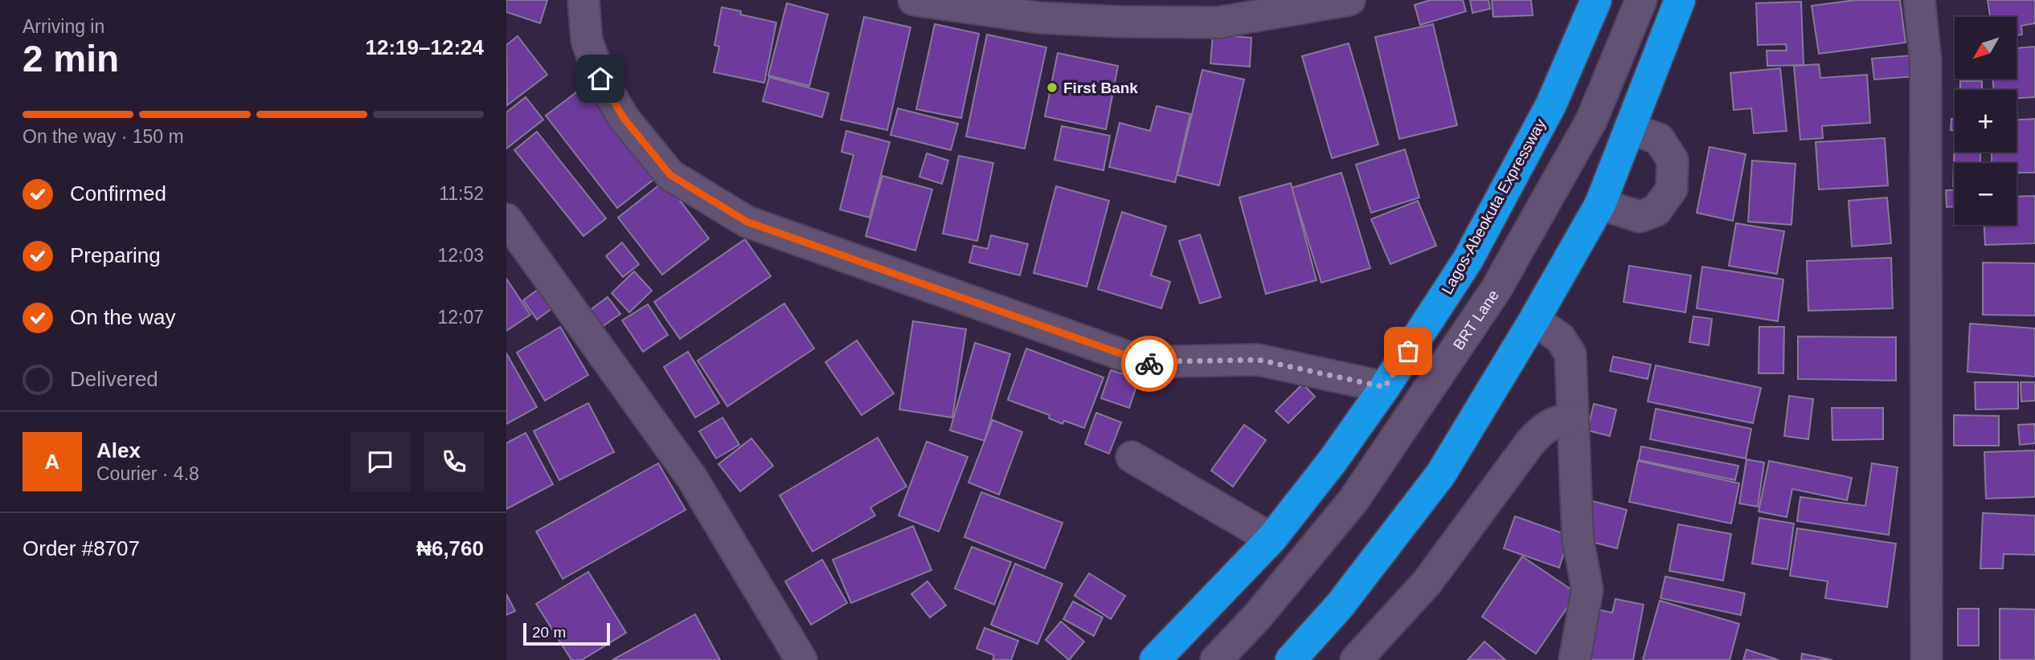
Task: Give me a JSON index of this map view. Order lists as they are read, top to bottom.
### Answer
{
  "streets": {
    "highway": ["Lagos-Abeokuta Expressway"],
    "street": ["BRT Lane"]
  },
  "places": ["First Bank"],
  "scale_bar": "20 m",
  "north": "bottom left",
  "page": {
    "heading": ["2 min", "Arriving in", "12:19–12:24"],
    "panel": [
      "Alex",
      "Courier · 4.8",
      "Order #8707",
      "₦6,760"
    ],
    "map_buttons": ["+", "−"],
    "bar": "On the way · 150 m",
    "list": [
      ["Confirmed", "11:52"],
      ["Preparing", "12:03"],
      ["On the way", "12:07"],
      "Delivered"
    ],
    "round": "A",
    "scale": "20 m"
  }
}
